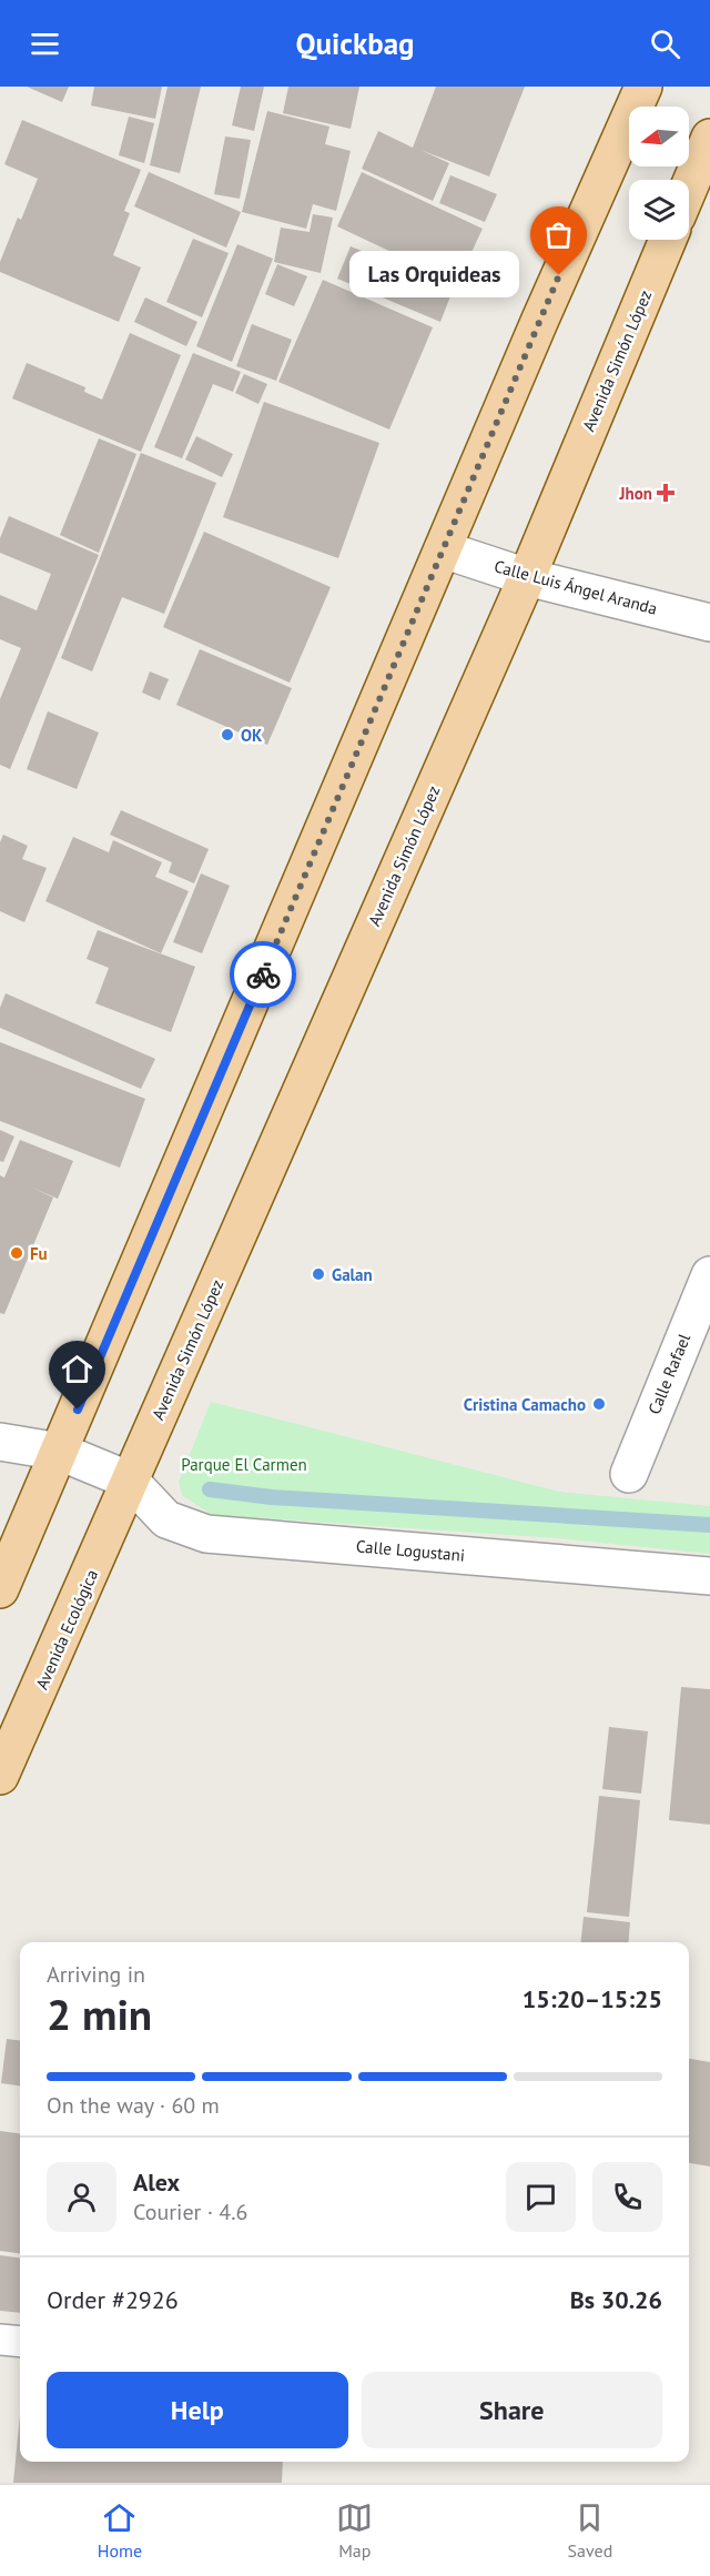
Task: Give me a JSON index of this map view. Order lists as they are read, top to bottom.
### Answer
{
  "streets": {
    "main road": ["Avenida Simón López", "Avenida Ecológica"],
    "street": ["Calle Luis Ángel Aranda", "Calle Rafael", "Calle Logustani"]
  },
  "crossings": [
    ["Avenida Simón López", "Calle Luis Ángel Aranda"],
    ["Avenida Simón López", "Calle Logustani"],
    ["Avenida Simón López", "Avenida Ecológica"],
    ["Calle Logustani", "Avenida Ecológica"]
  ],
  "parks": ["Parque El Carmen"],
  "places": {
    "other": [
      "Las Orquideas",
      "OK",
      "Fu",
      "Galan",
      "Cristina Camacho"
    ],
    "health": ["Jhon"]
  },
  "north": "left",
  "page": {
    "header": "Quickbag",
    "bubble": "Las Orquideas",
    "heading": ["2 min", "Arriving in", "15:20–15:25"],
    "panel": [
      "Alex",
      "Courier · 4.6",
      "Order #2926",
      "Bs 30.26"
    ],
    "bar": "On the way · 60 m",
    "buttons": ["Help", "Share"],
    "tabs": ["Home", "Map", "Saved"]
  }
}
